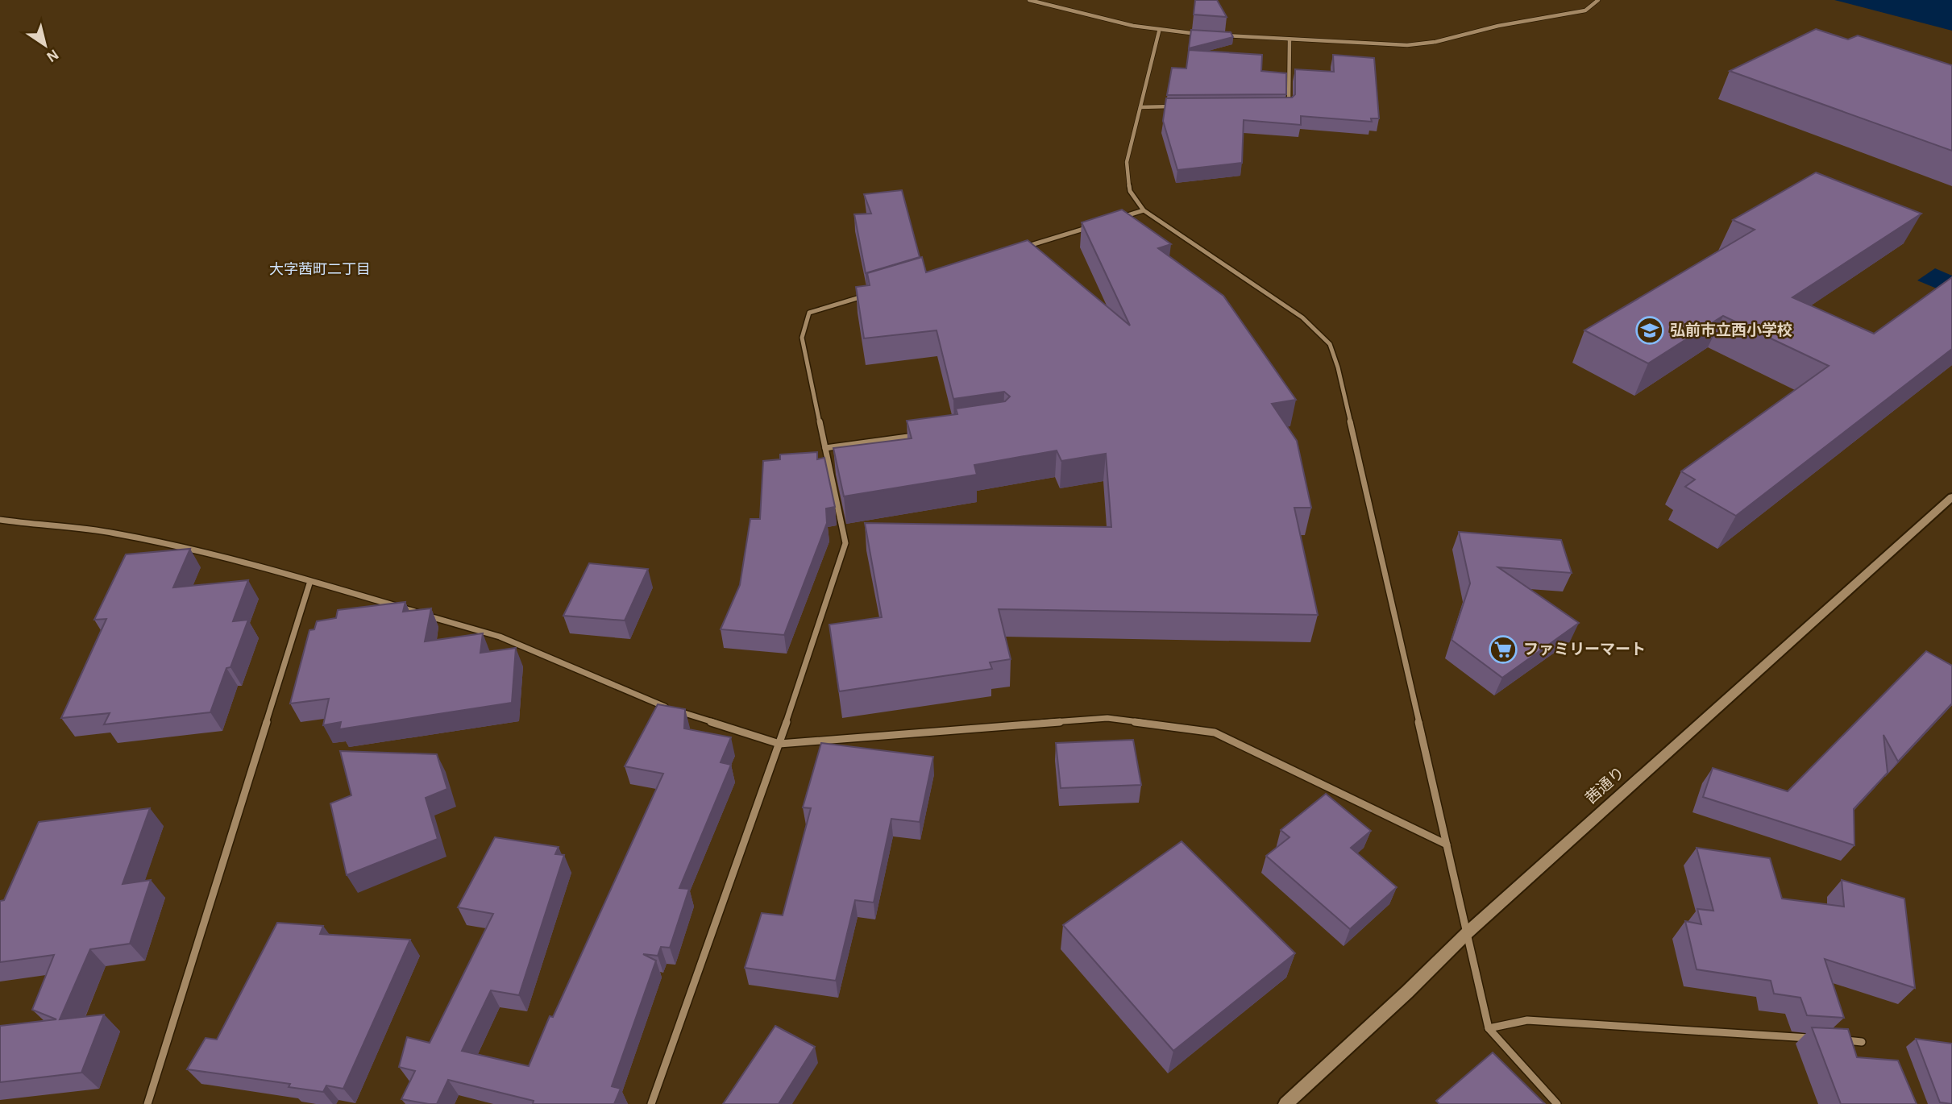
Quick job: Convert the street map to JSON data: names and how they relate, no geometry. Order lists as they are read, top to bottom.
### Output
{
  "streets": {
    "street": ["茜通り"]
  },
  "districts": ["大字茜町二丁目"],
  "places": {
    "school or university": ["弘前市立西小学校"],
    "supermarket": ["ファミリーマート"]
  },
  "north": "bottom right"
}
